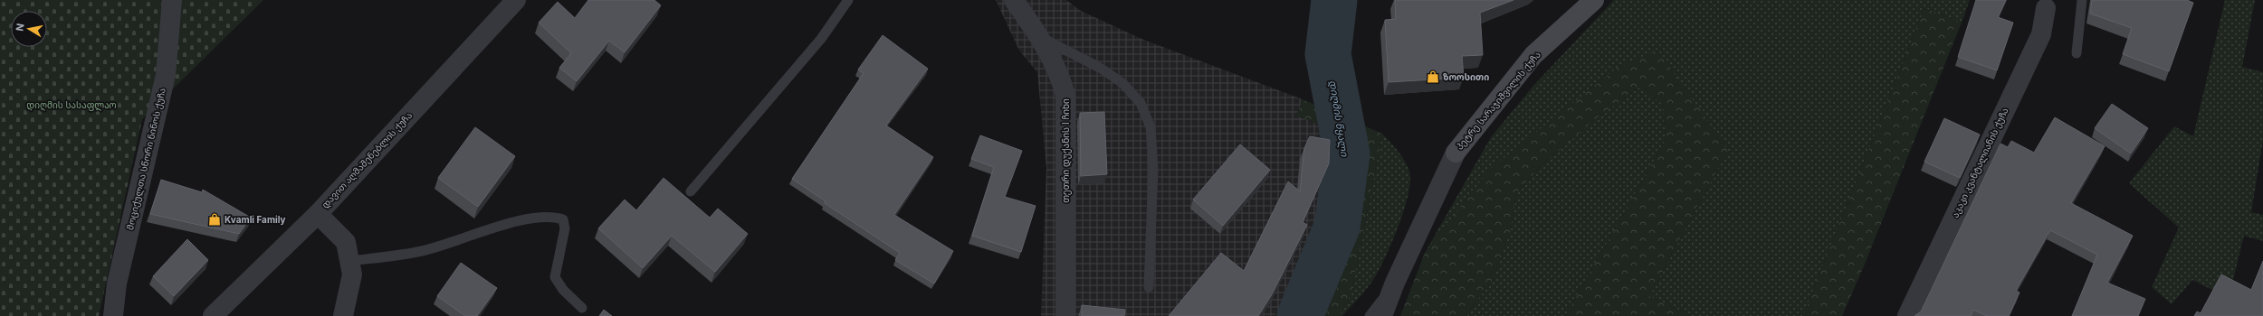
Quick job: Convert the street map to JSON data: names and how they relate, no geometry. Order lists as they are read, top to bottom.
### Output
{
  "streets": {
    "main road": ["პეტრე სარაჯიშვილის ქუჩა"],
    "street": [
      "თეთრი დუქანის I ჩიხი",
      "მოციქულთა სწორი ნინოს ქუჩა",
      "დავით აღმაშენებლის ქუჩა",
      "აკაკი კვანტალიანის ქუჩა"
    ]
  },
  "water": ["დიღმის წყალი"],
  "parks": ["დიღმის სასაფლაო"],
  "places": {
    "shop": ["ზოოსითი", "Kvamli Family"]
  },
  "north": "left"
}
